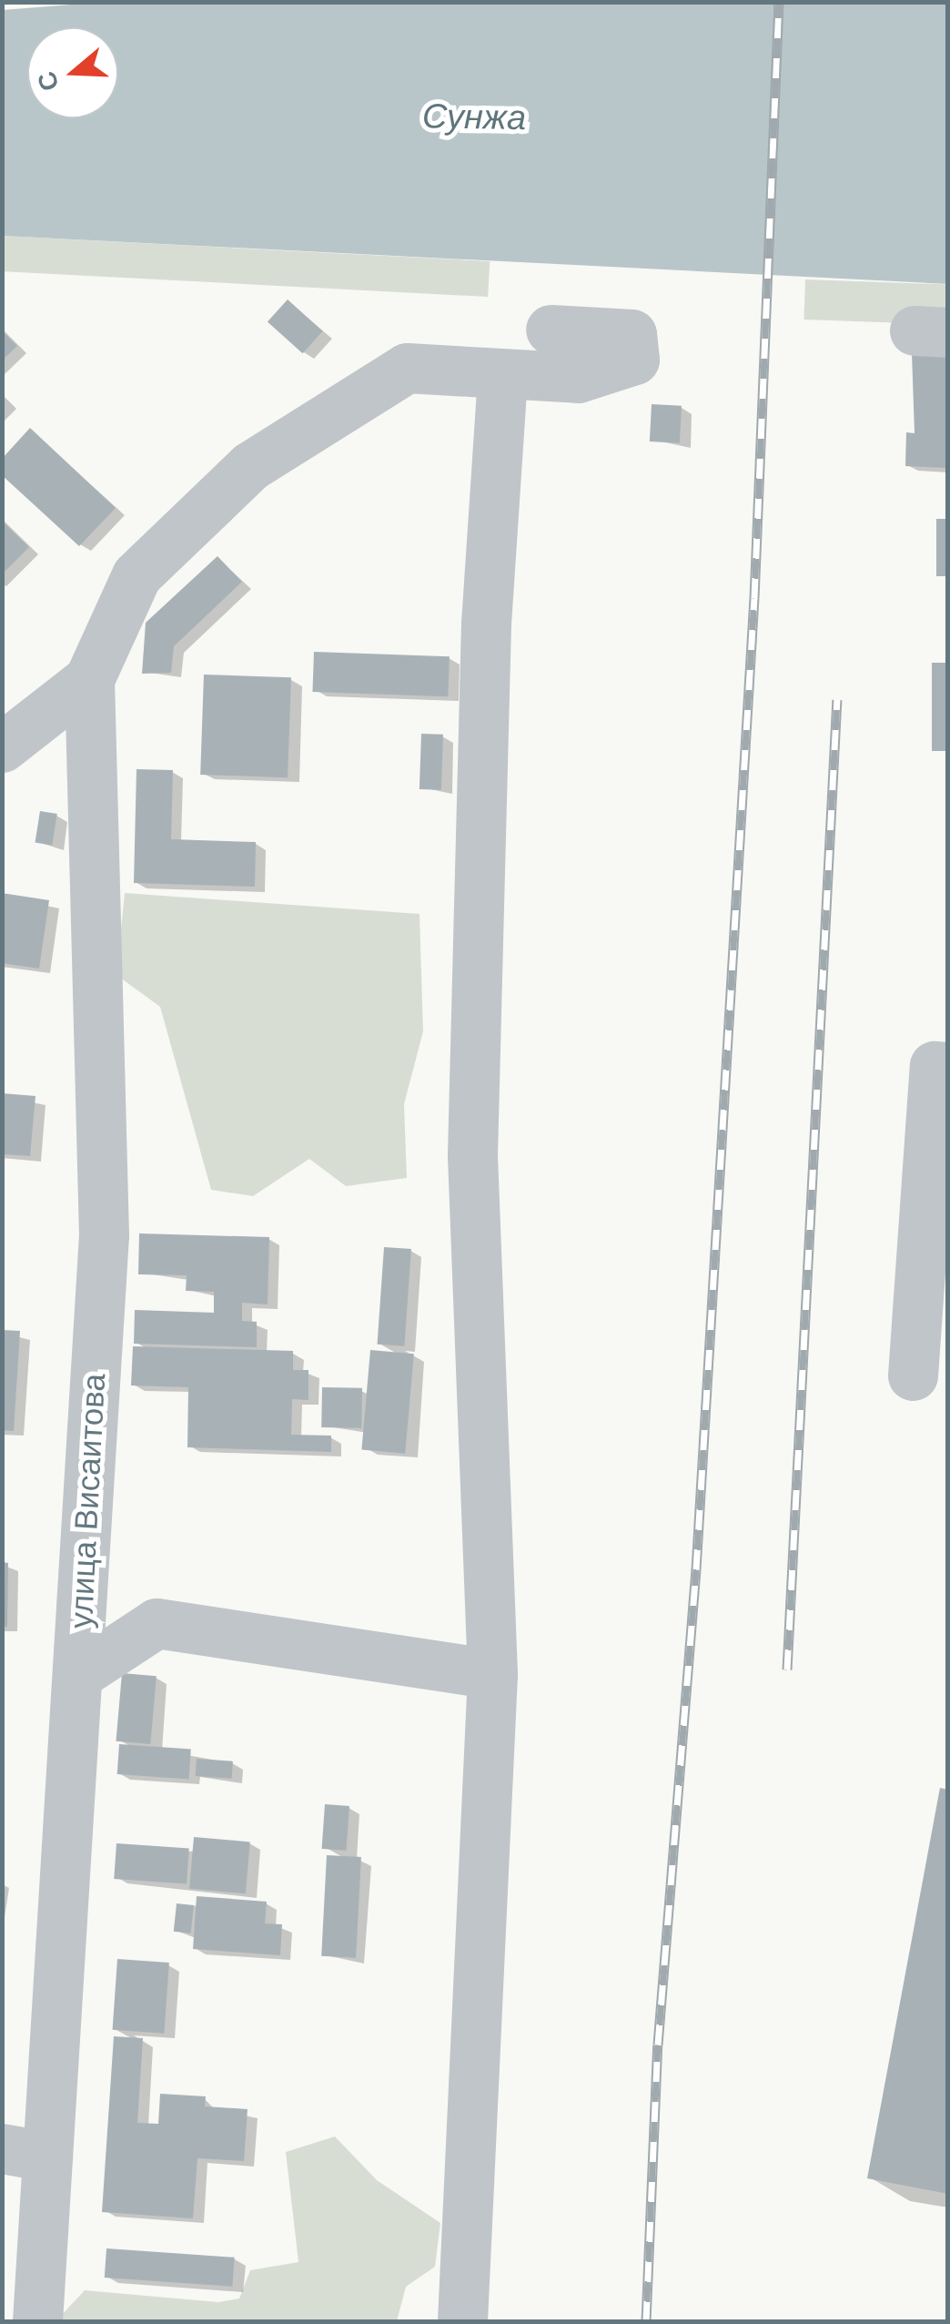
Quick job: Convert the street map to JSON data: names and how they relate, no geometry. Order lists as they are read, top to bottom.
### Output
{
  "streets": {
    "street": ["улица Висаитова"]
  },
  "water": ["Сунжа"],
  "north": "left"
}
